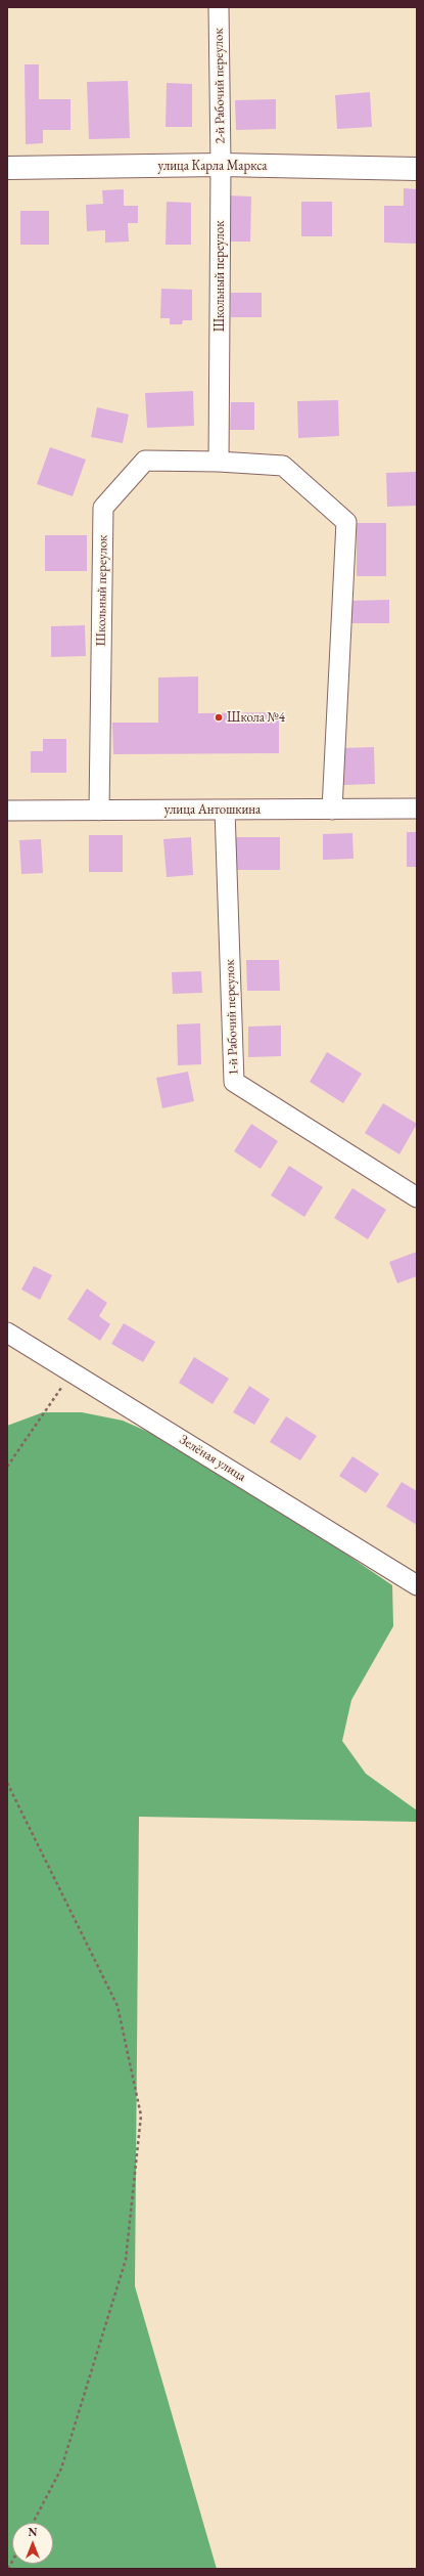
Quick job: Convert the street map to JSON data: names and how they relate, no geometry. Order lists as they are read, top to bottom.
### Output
{
  "streets": {
    "street": [
      "2-й Рабочий переулок",
      "улица Карла Маркса",
      "Школьный переулок",
      "улица Антошкина",
      "1-й Рабочий переулок",
      "Зелёная улица"
    ]
  },
  "crossings": [
    ["2-й Рабочий переулок", "улица Карла Маркса"],
    ["2-й Рабочий переулок", "Школьный переулок"],
    ["улица Карла Маркса", "Школьный переулок"],
    ["Школьный переулок", "улица Антошкина"],
    ["улица Антошкина", "1-й Рабочий переулок"]
  ],
  "places": ["Школа №4"],
  "north": "top"
}
